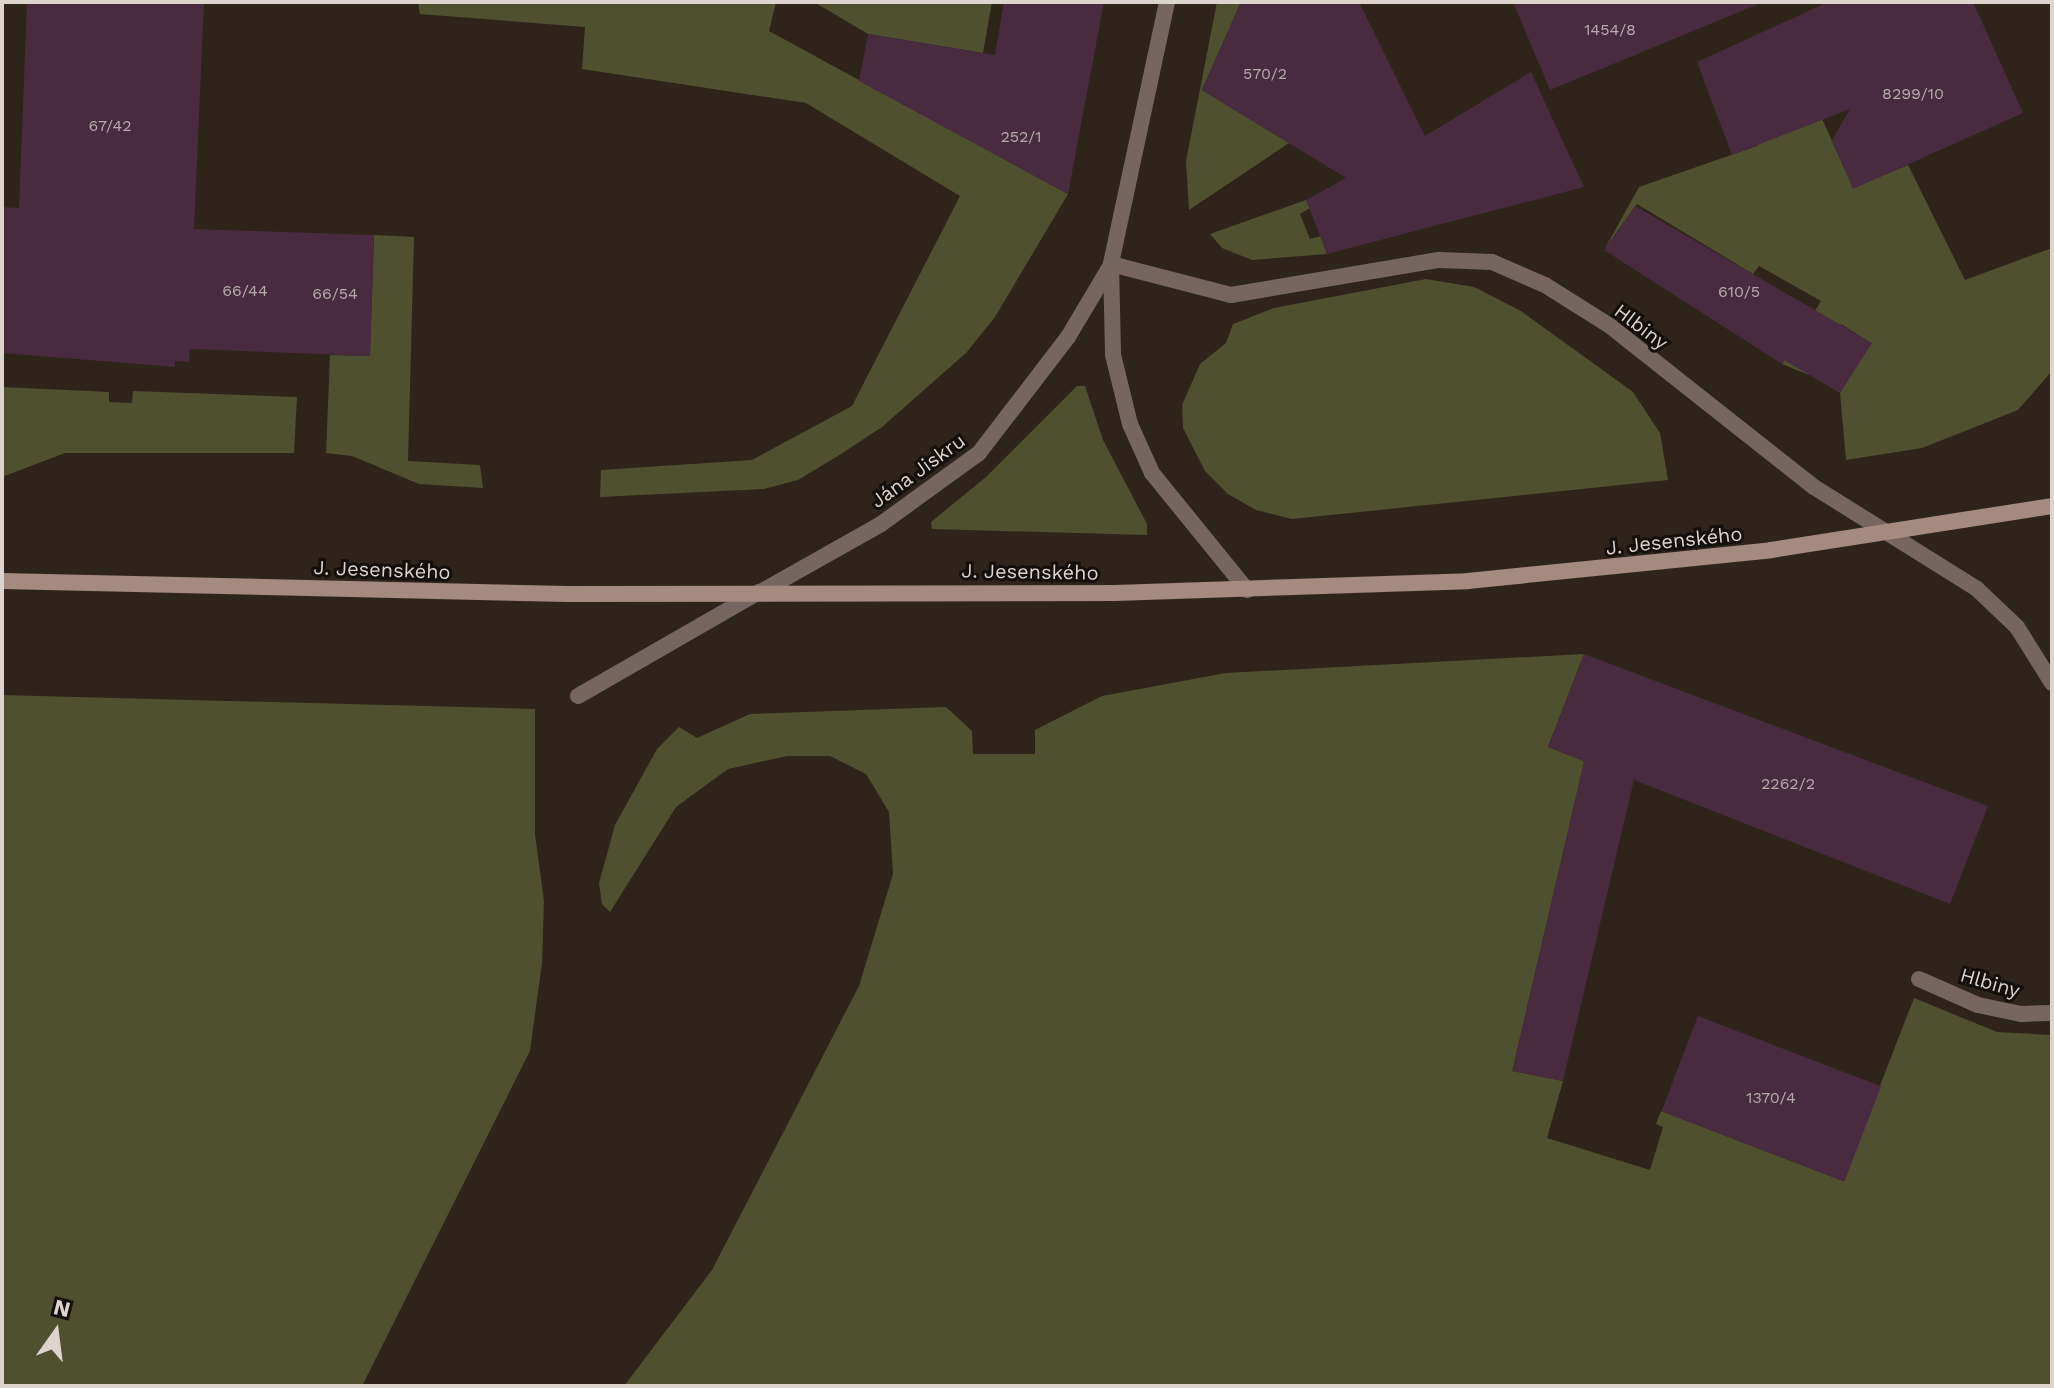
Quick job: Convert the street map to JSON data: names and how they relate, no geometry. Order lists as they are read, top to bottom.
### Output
{
  "streets": {
    "street": ["Hlbiny", "Jána Jiskru", "J. Jesenského"]
  },
  "crossings": [
    ["Hlbiny", "Jána Jiskru"],
    ["Jána Jiskru", "J. Jesenského"]
  ],
  "house_numbers": [
    "1454/8",
    "570/2",
    "8299/10",
    "67/42",
    "252/1",
    "66/44",
    "610/5",
    "66/54",
    "2262/2",
    "1370/4"
  ],
  "north": "top"
}
